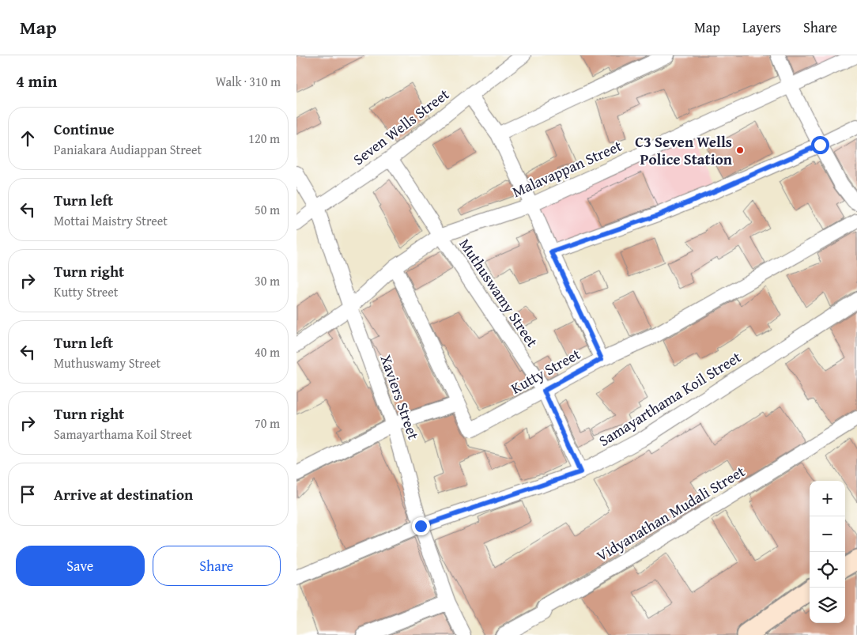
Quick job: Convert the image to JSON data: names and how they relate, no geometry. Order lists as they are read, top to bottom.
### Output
{
  "streets": {
    "street": [
      "Seven Wells Street",
      "Malavappan Street",
      "Muthuswamy Street",
      "Kutty Street",
      "Xaviers Street",
      "Samayarthama Koil Street",
      "Vidyanathan Mudali Street"
    ]
  },
  "crossings": [
    ["Seven Wells Street", "Muthuswamy Street"],
    ["Seven Wells Street", "Xaviers Street"],
    ["Malavappan Street", "Muthuswamy Street"],
    ["Malavappan Street", "Kutty Street"],
    ["Malavappan Street", "Xaviers Street"],
    ["Muthuswamy Street", "Kutty Street"],
    ["Muthuswamy Street", "Samayarthama Koil Street"],
    ["Xaviers Street", "Samayarthama Koil Street"]
  ],
  "places": ["C3 Seven Wells Police Station"],
  "page": {
    "header": "Map",
    "nav": ["Map", "Layers", "Share"],
    "heading": ["4 min", "Walk · 310 m"],
    "list": [
      ["Continue", "Paniakara Audiappan Street", "120 m"],
      ["Turn left", "Mottai Maistry Street", "50 m"],
      ["Turn right", "Kutty Street", "30 m"],
      ["Turn left", "Muthuswamy Street", "40 m"],
      ["Turn right", "Samayarthama Koil Street", "70 m"],
      "Arrive at destination"
    ],
    "map_buttons": ["+", "−"],
    "buttons": ["Save", "Share"]
  }
}
